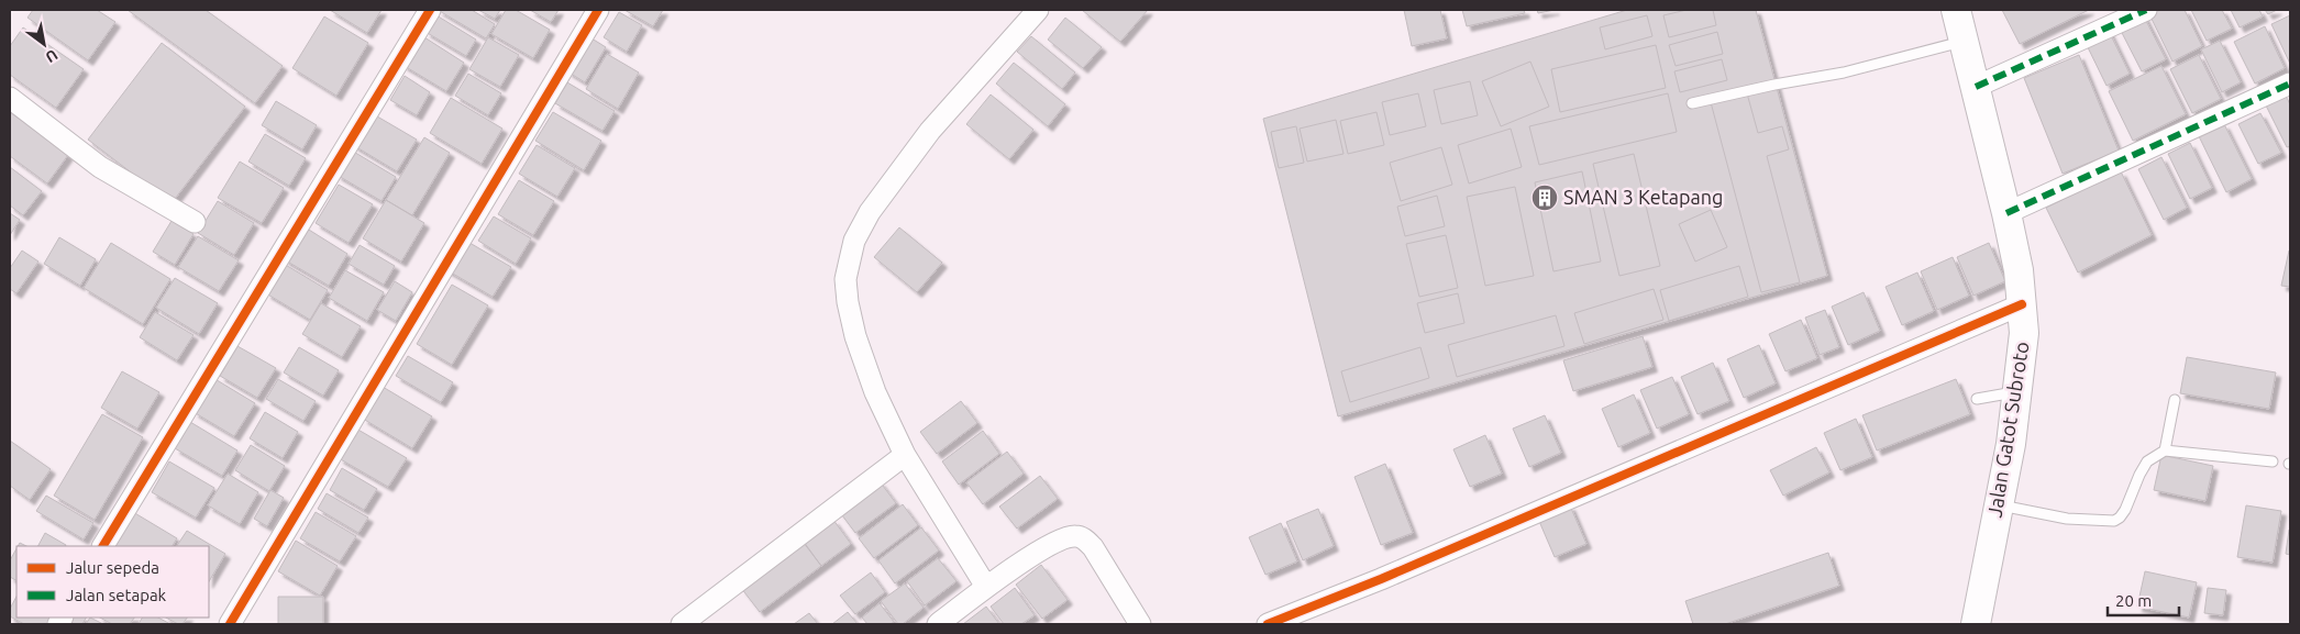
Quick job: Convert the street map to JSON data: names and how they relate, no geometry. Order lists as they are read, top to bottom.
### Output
{
  "streets": {
    "street": ["Jalan Gatot Subroto"]
  },
  "places": {
    "building": ["SMAN 3 Ketapang"]
  },
  "legend": ["Jalur sepeda", "Jalan setapak"],
  "scale_bar": "20 m",
  "north": "bottom right"
}
